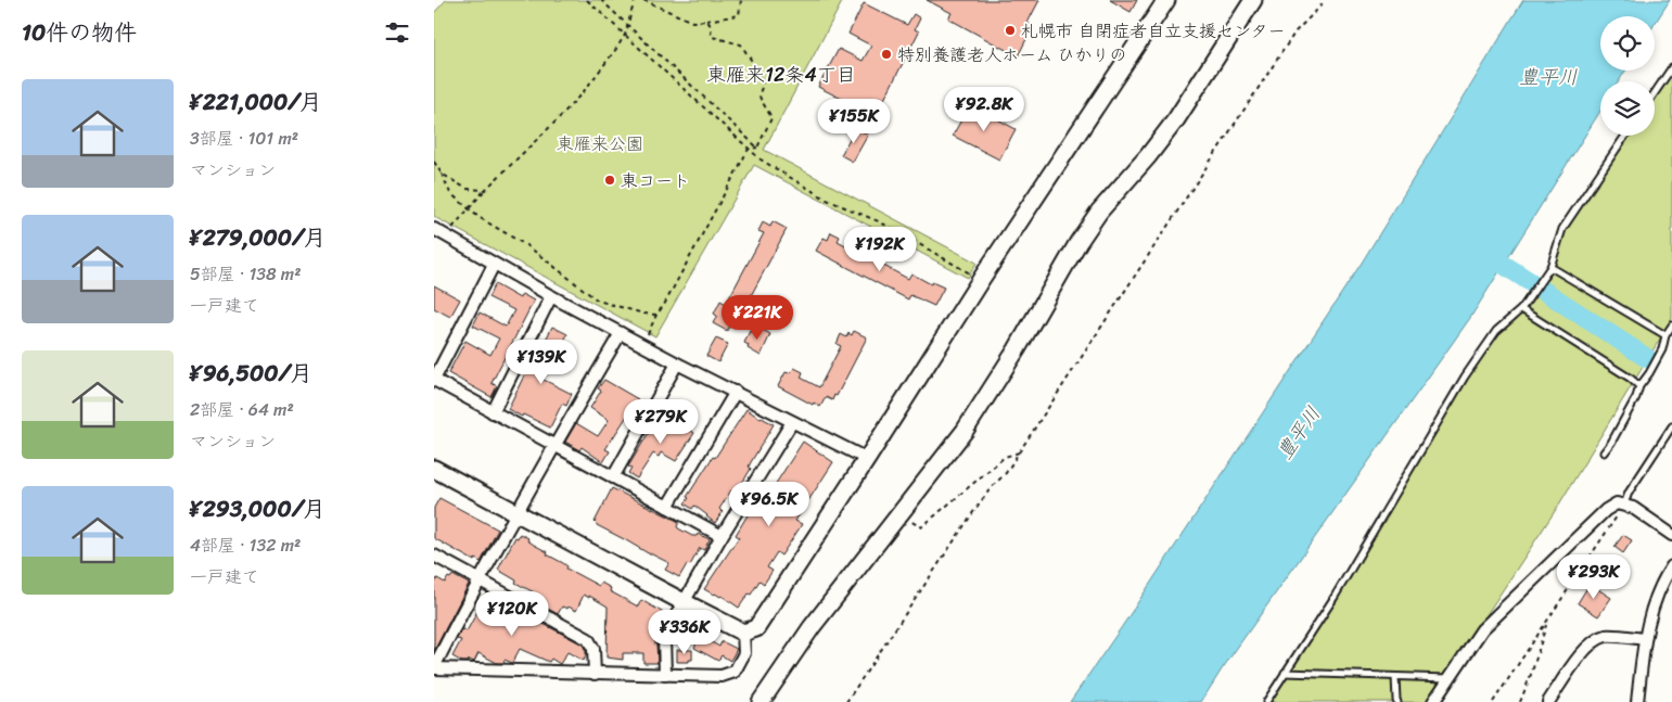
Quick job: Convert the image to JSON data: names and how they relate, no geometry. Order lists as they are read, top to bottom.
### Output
{
  "districts": ["東雁来12条4丁目"],
  "water": ["豊平川"],
  "parks": ["東雁来公園"],
  "places": ["札幌市 自閉症者自立支援センター", "特別養護老人ホーム ひかりの", "東コート"],
  "page": {
    "heading": "10件の物件",
    "list": [
      {
        "name": "¥221,000/月",
        "note": "3部屋 · 101 m² · マンション"
      },
      {
        "name": "¥279,000/月",
        "note": "5部屋 · 138 m² · 一戸建て"
      },
      {
        "name": "¥96,500/月",
        "note": "2部屋 · 64 m² · マンション"
      },
      {
        "name": "¥293,000/月",
        "note": "4部屋 · 132 m² · 一戸建て"
      }
    ],
    "price": [
      "¥92.8K",
      "¥155K",
      "¥192K",
      "¥221K",
      "¥139K",
      "¥279K",
      "¥96.5K",
      "¥293K",
      "¥120K",
      "¥336K"
    ]
  }
}
